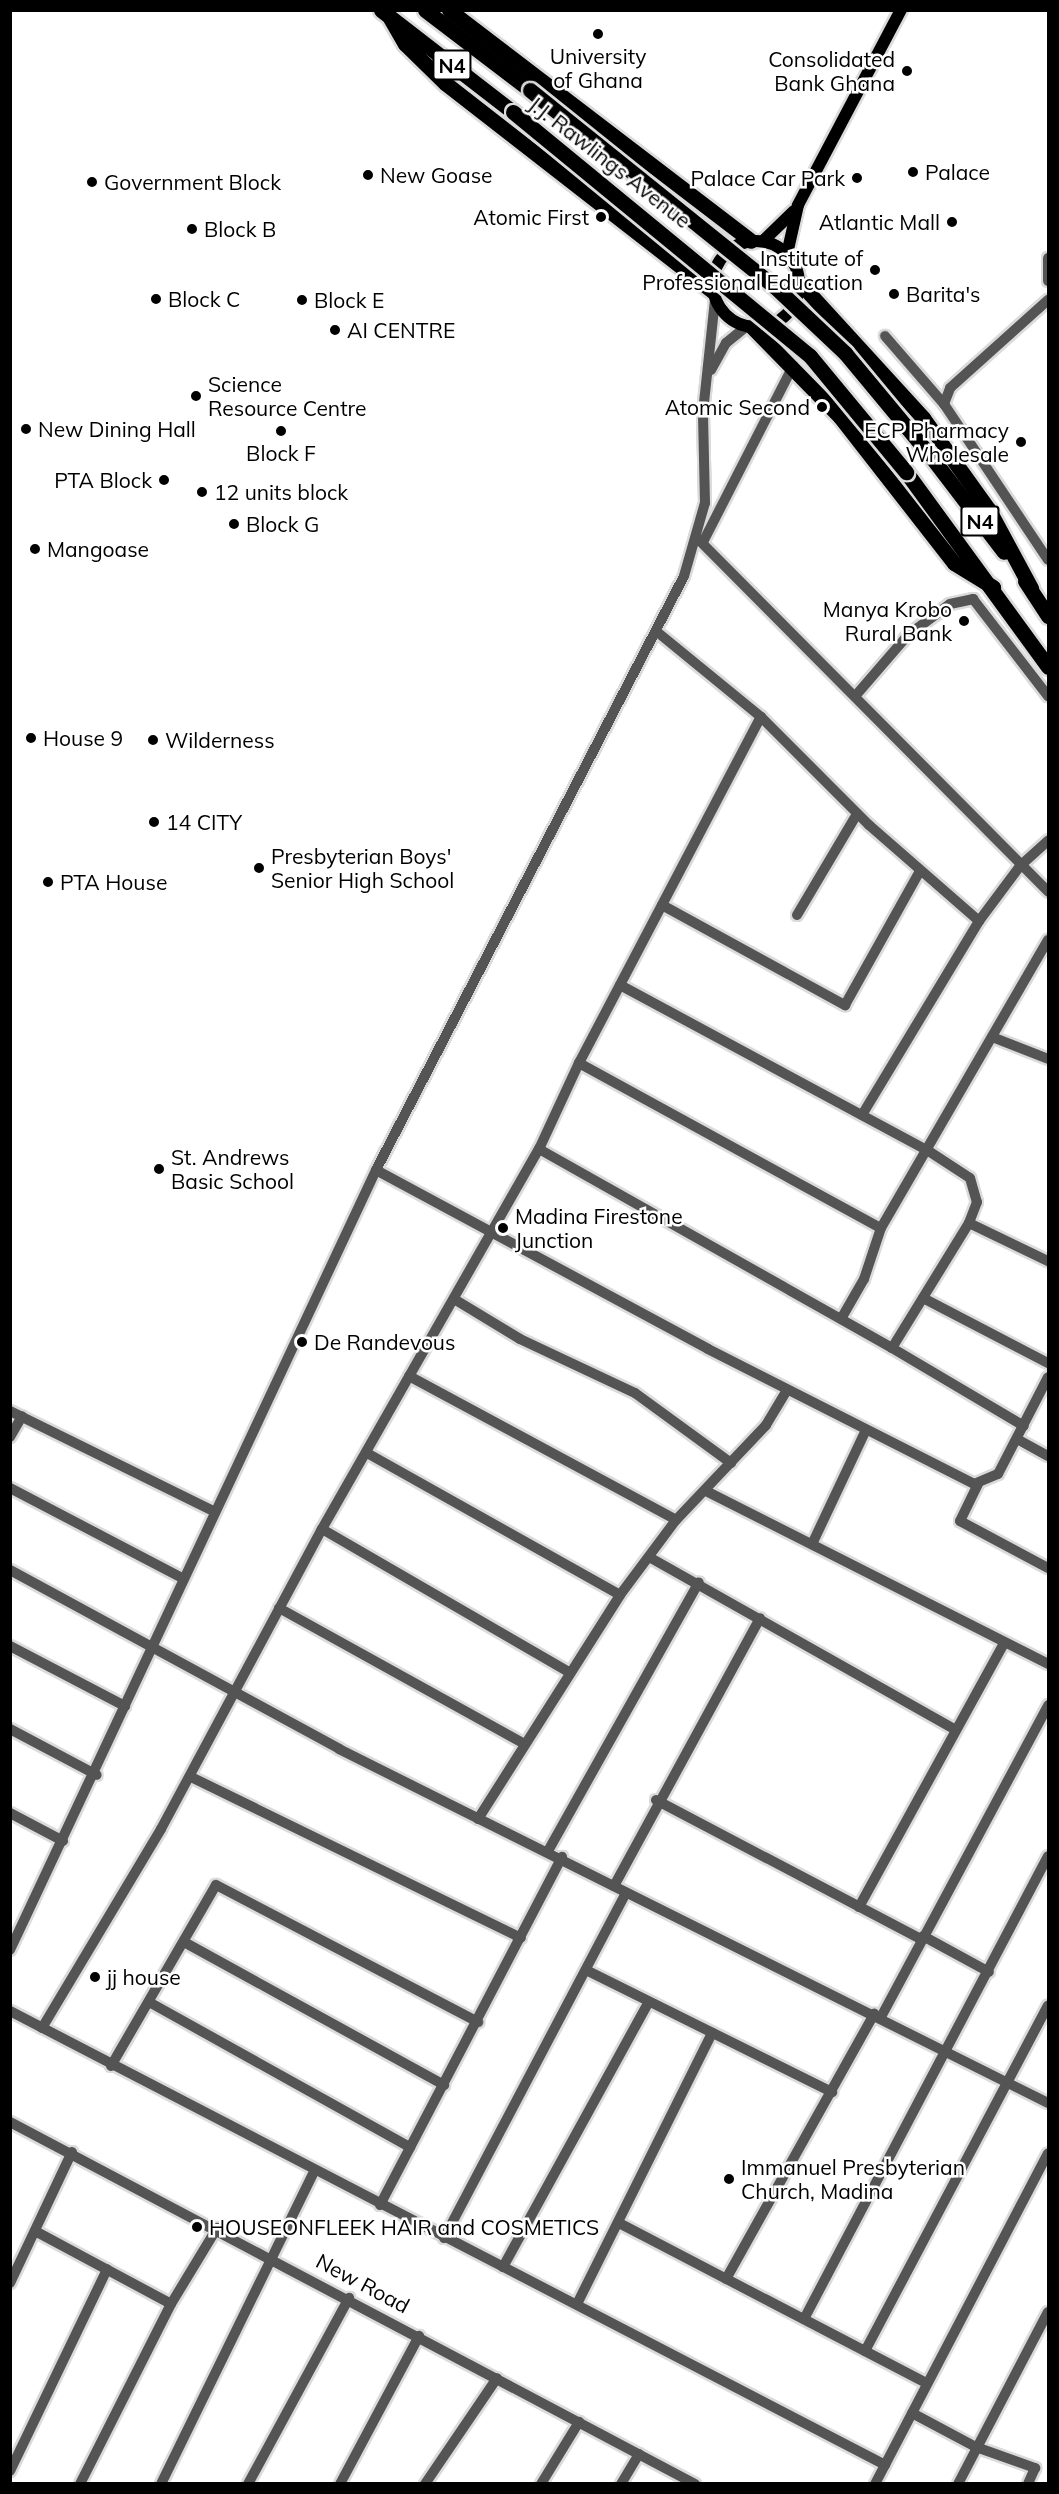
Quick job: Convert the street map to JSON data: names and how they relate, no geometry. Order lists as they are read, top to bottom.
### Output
{
  "streets": {
    "highway": ["N4", "J.J. Rawlings Avenue"],
    "street": ["New Road"]
  },
  "places": [
    "University of Ghana",
    "Consolidated Bank Ghana",
    "Palace",
    "New Goase",
    "Palace Car Park",
    "Government Block",
    "Atomic First",
    "Atlantic Mall",
    "Block B",
    "Institute of Professional Education",
    "Barita's",
    "Block C",
    "Block E",
    "AI CENTRE",
    "Science Resource Centre",
    "Atomic Second",
    "New Dining Hall",
    "Block F",
    "ECP Pharmacy Wholesale",
    "PTA Block",
    "12 units block",
    "Block G",
    "Mangoase",
    "Manya Krobo Rural Bank",
    "House 9",
    "Wilderness",
    "14 CITY",
    "Presbyterian Boys' Senior High School",
    "PTA House",
    "St. Andrews Basic School",
    "Madina Firestone Junction",
    "De Randevous",
    "jj house",
    "Immanuel Presbyterian Church, Madina",
    "HOUSEONFLEEK HAIR and COSMETICS"
  ]
}
